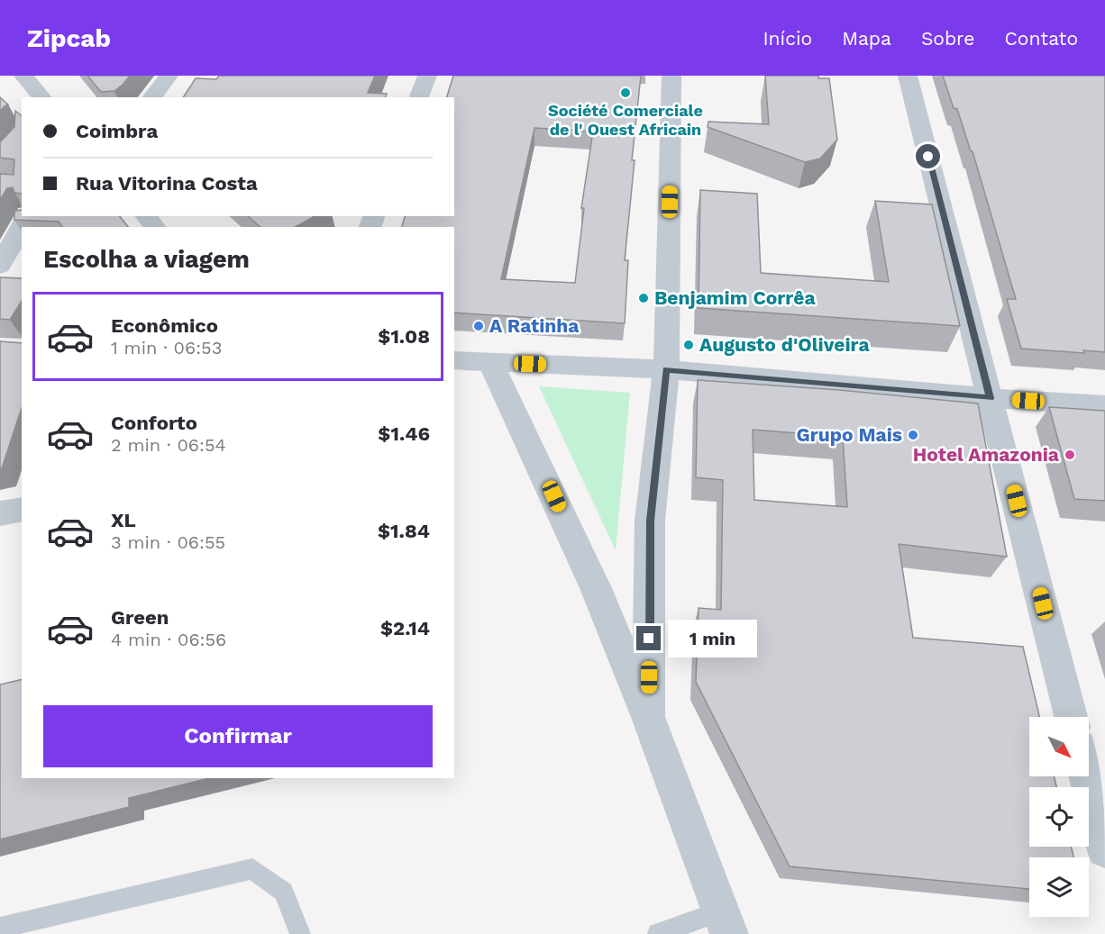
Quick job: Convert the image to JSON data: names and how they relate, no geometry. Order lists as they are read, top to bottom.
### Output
{
  "places": [
    "Société Comerciale de l' Ouest Africain",
    "Benjamim Corrêa",
    "A Ratinha",
    "Augusto d'Oliveira",
    "Grupo Mais",
    "Hotel Amazonia"
  ],
  "north": "bottom right",
  "page": {
    "header": "Zipcab",
    "nav": [
      "Início",
      "Mapa",
      "Sobre",
      "Contato"
    ],
    "banner": ["Coimbra", "Rua Vitorina Costa"],
    "heading": "Escolha a viagem",
    "list": [
      {
        "name": "Econômico",
        "note": "1 min · 06:53",
        "value": "$1.08"
      },
      {
        "name": "Conforto",
        "note": "2 min · 06:54",
        "value": "$1.46"
      },
      {
        "name": "XL",
        "note": "3 min · 06:55",
        "value": "$1.84"
      },
      {
        "name": "Green",
        "note": "4 min · 06:56",
        "value": "$2.14"
      }
    ],
    "bubble": "1 min",
    "buttons": "Confirmar"
  }
}
